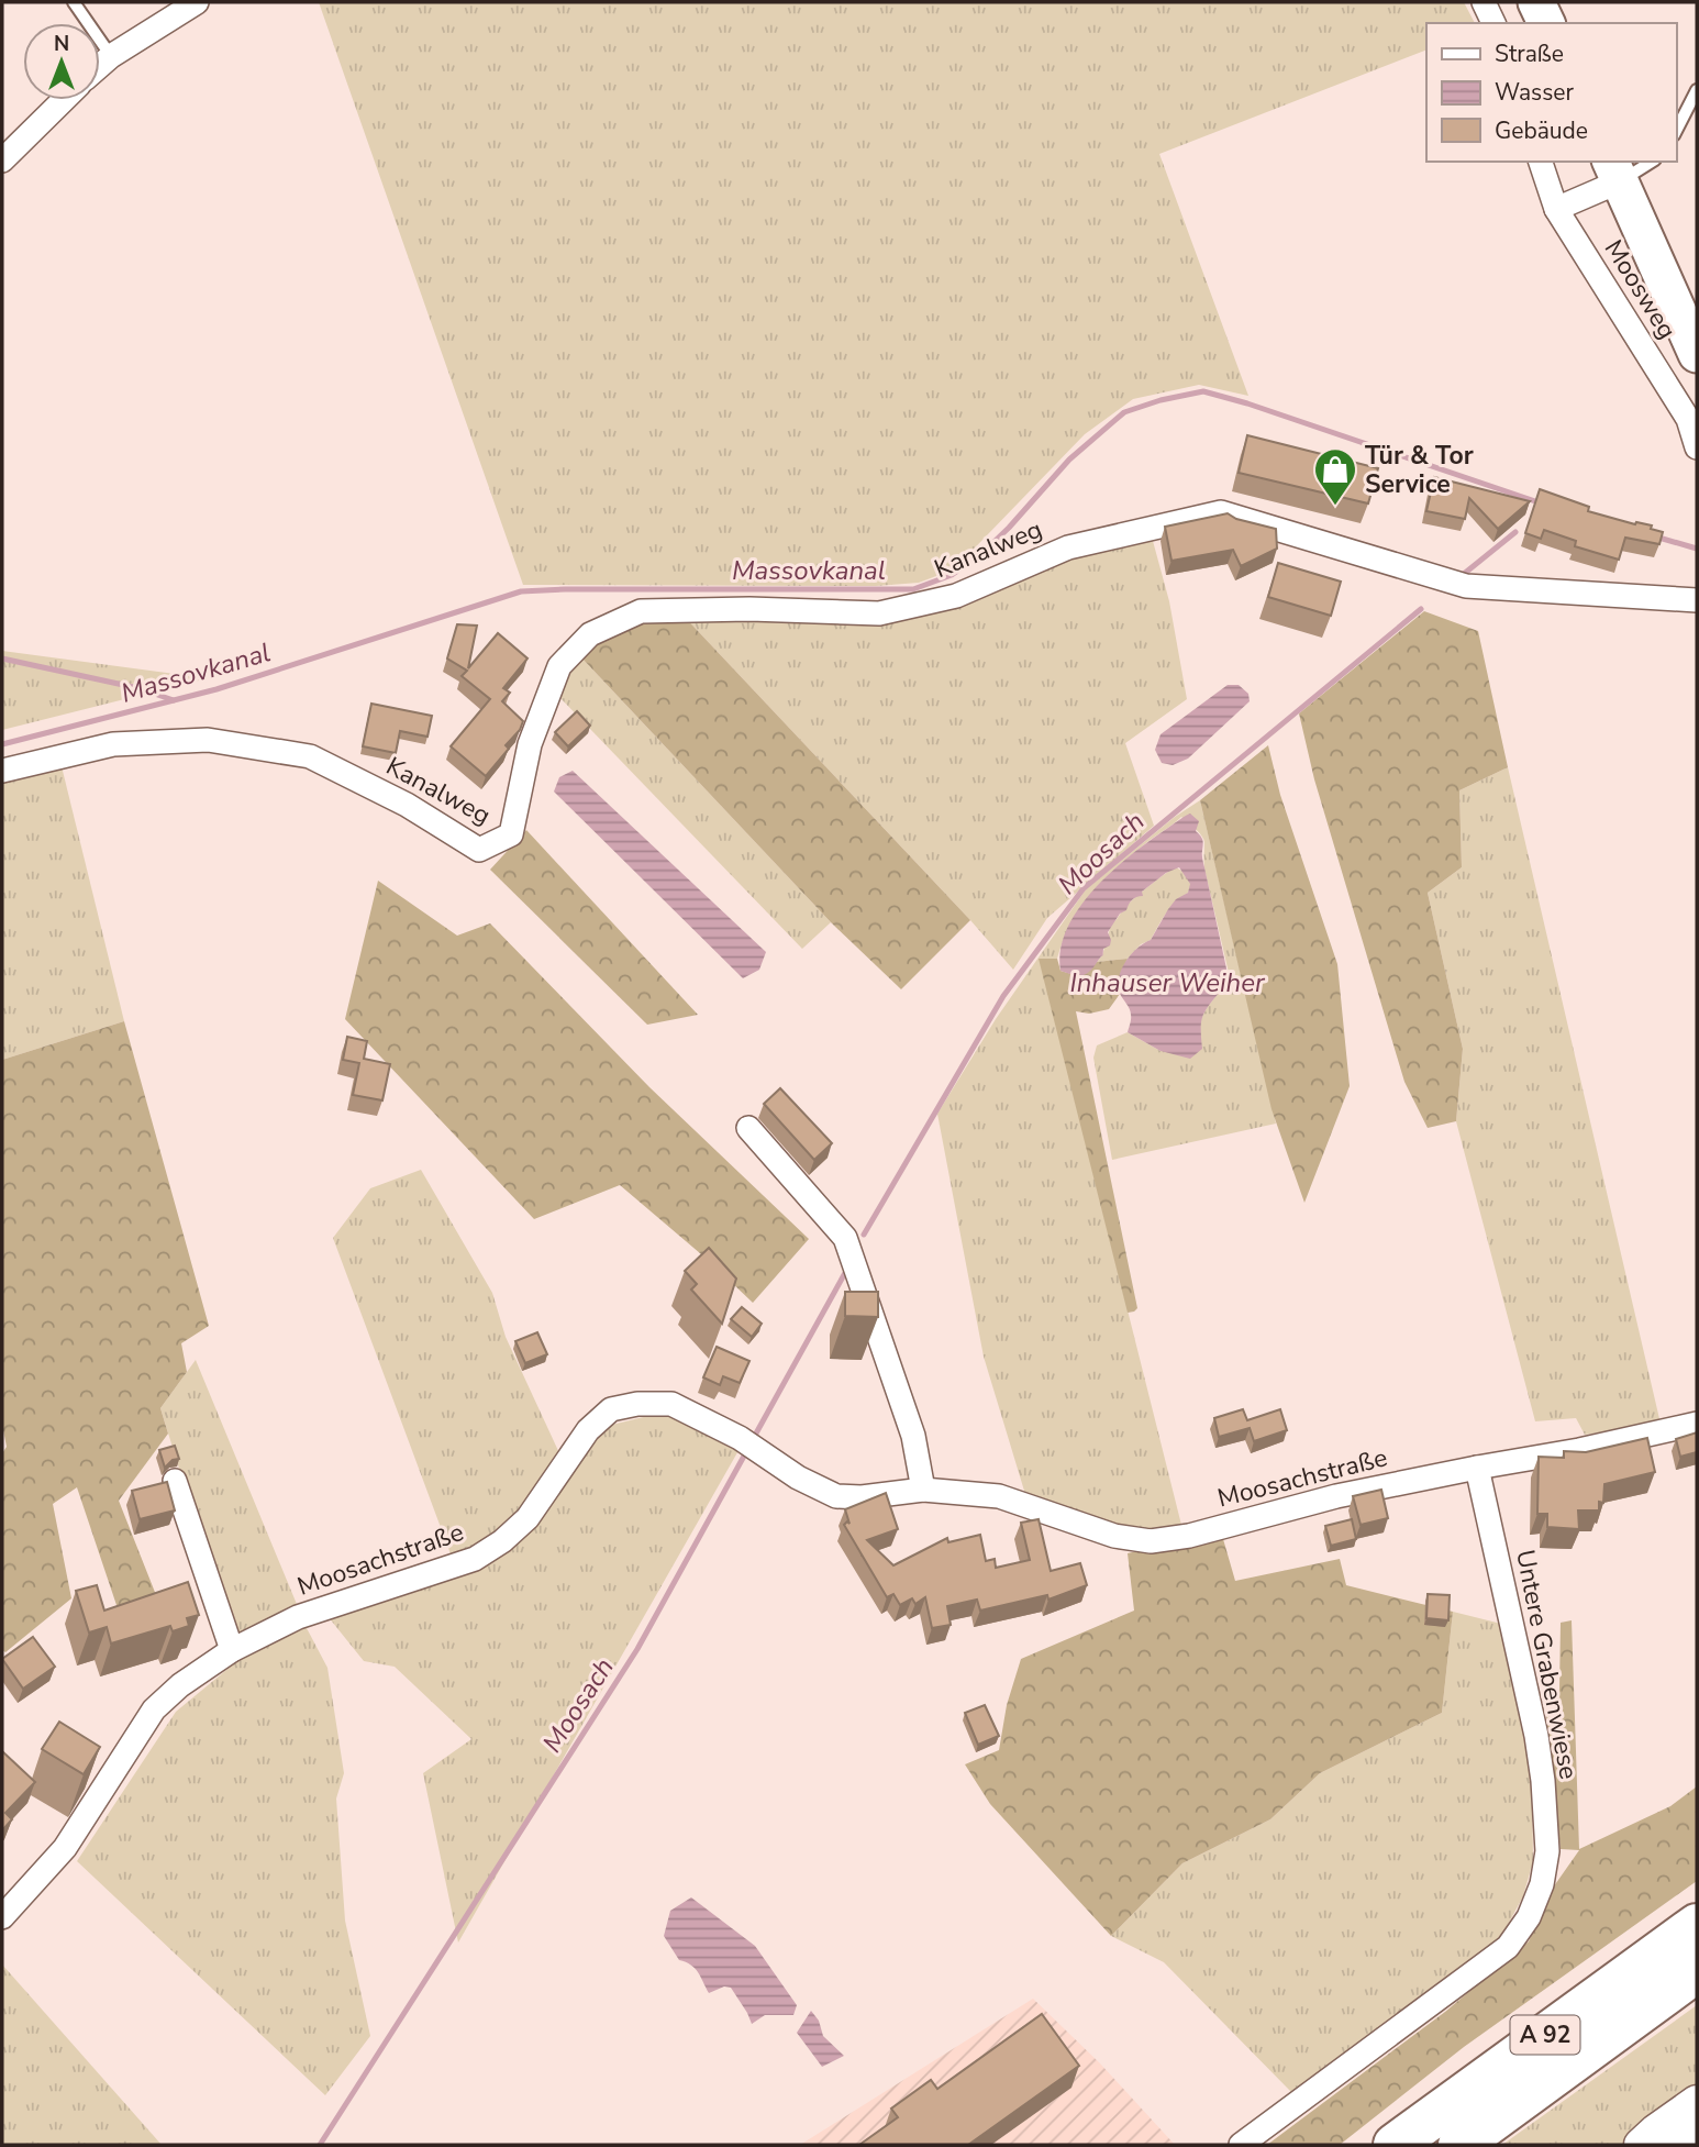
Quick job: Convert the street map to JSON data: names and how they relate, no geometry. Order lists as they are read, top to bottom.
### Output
{
  "streets": {
    "highway": ["A 92"],
    "street": [
      "Moosweg",
      "Kanalweg",
      "Moosachstraße",
      "Untere Grabenwiese"
    ]
  },
  "crossings": [
    ["Moosachstraße", "Untere Grabenwiese"]
  ],
  "water": ["Massovkanal", "Moosach", "Inhauser Weiher"],
  "places": {
    "shop": ["Tür & Tor Service"]
  },
  "legend": ["Straße", "Wasser", "Gebäude"],
  "north": "top"
}
